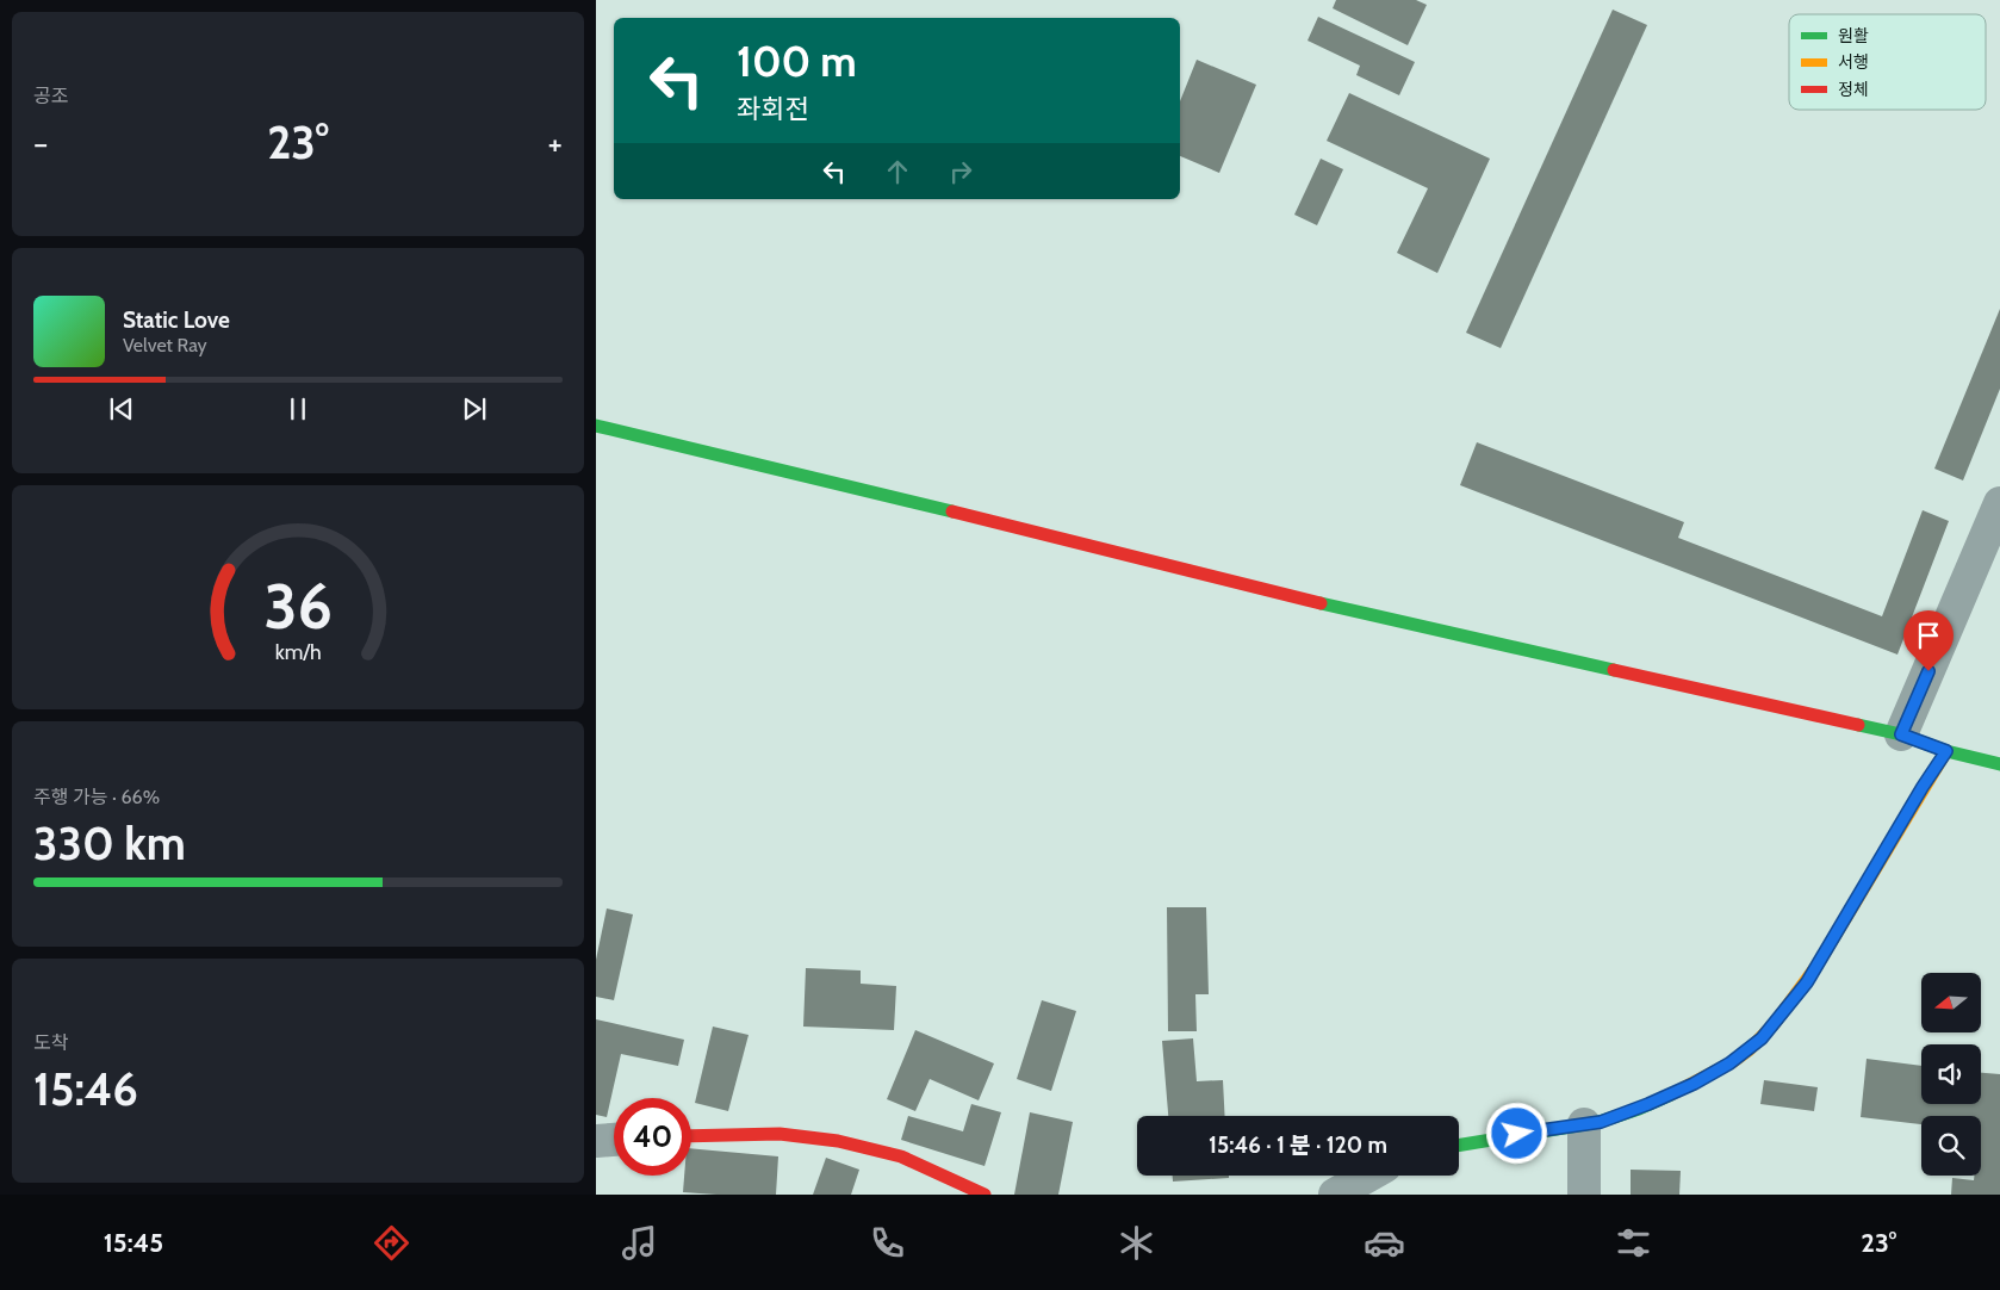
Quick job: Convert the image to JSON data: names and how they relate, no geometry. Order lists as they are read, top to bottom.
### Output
{
  "legend": ["원활", "서행", "정체"],
  "north": "left",
  "page": {
    "tile": [
      "공조",
      ["주행 가능 · 66%", "330 km"],
      ["도착", "15:46"]
    ],
    "turn": ["100 m", "좌회전"],
    "heat": ["−", "23°", "+"],
    "song": ["Static Love", "Velvet Ray"],
    "limit": "40",
    "trip": "15:46 · 1 분 · 120 m",
    "tabs": ["15:45", "23°"],
    "gauge": ["36", "km/h"]
  }
}
